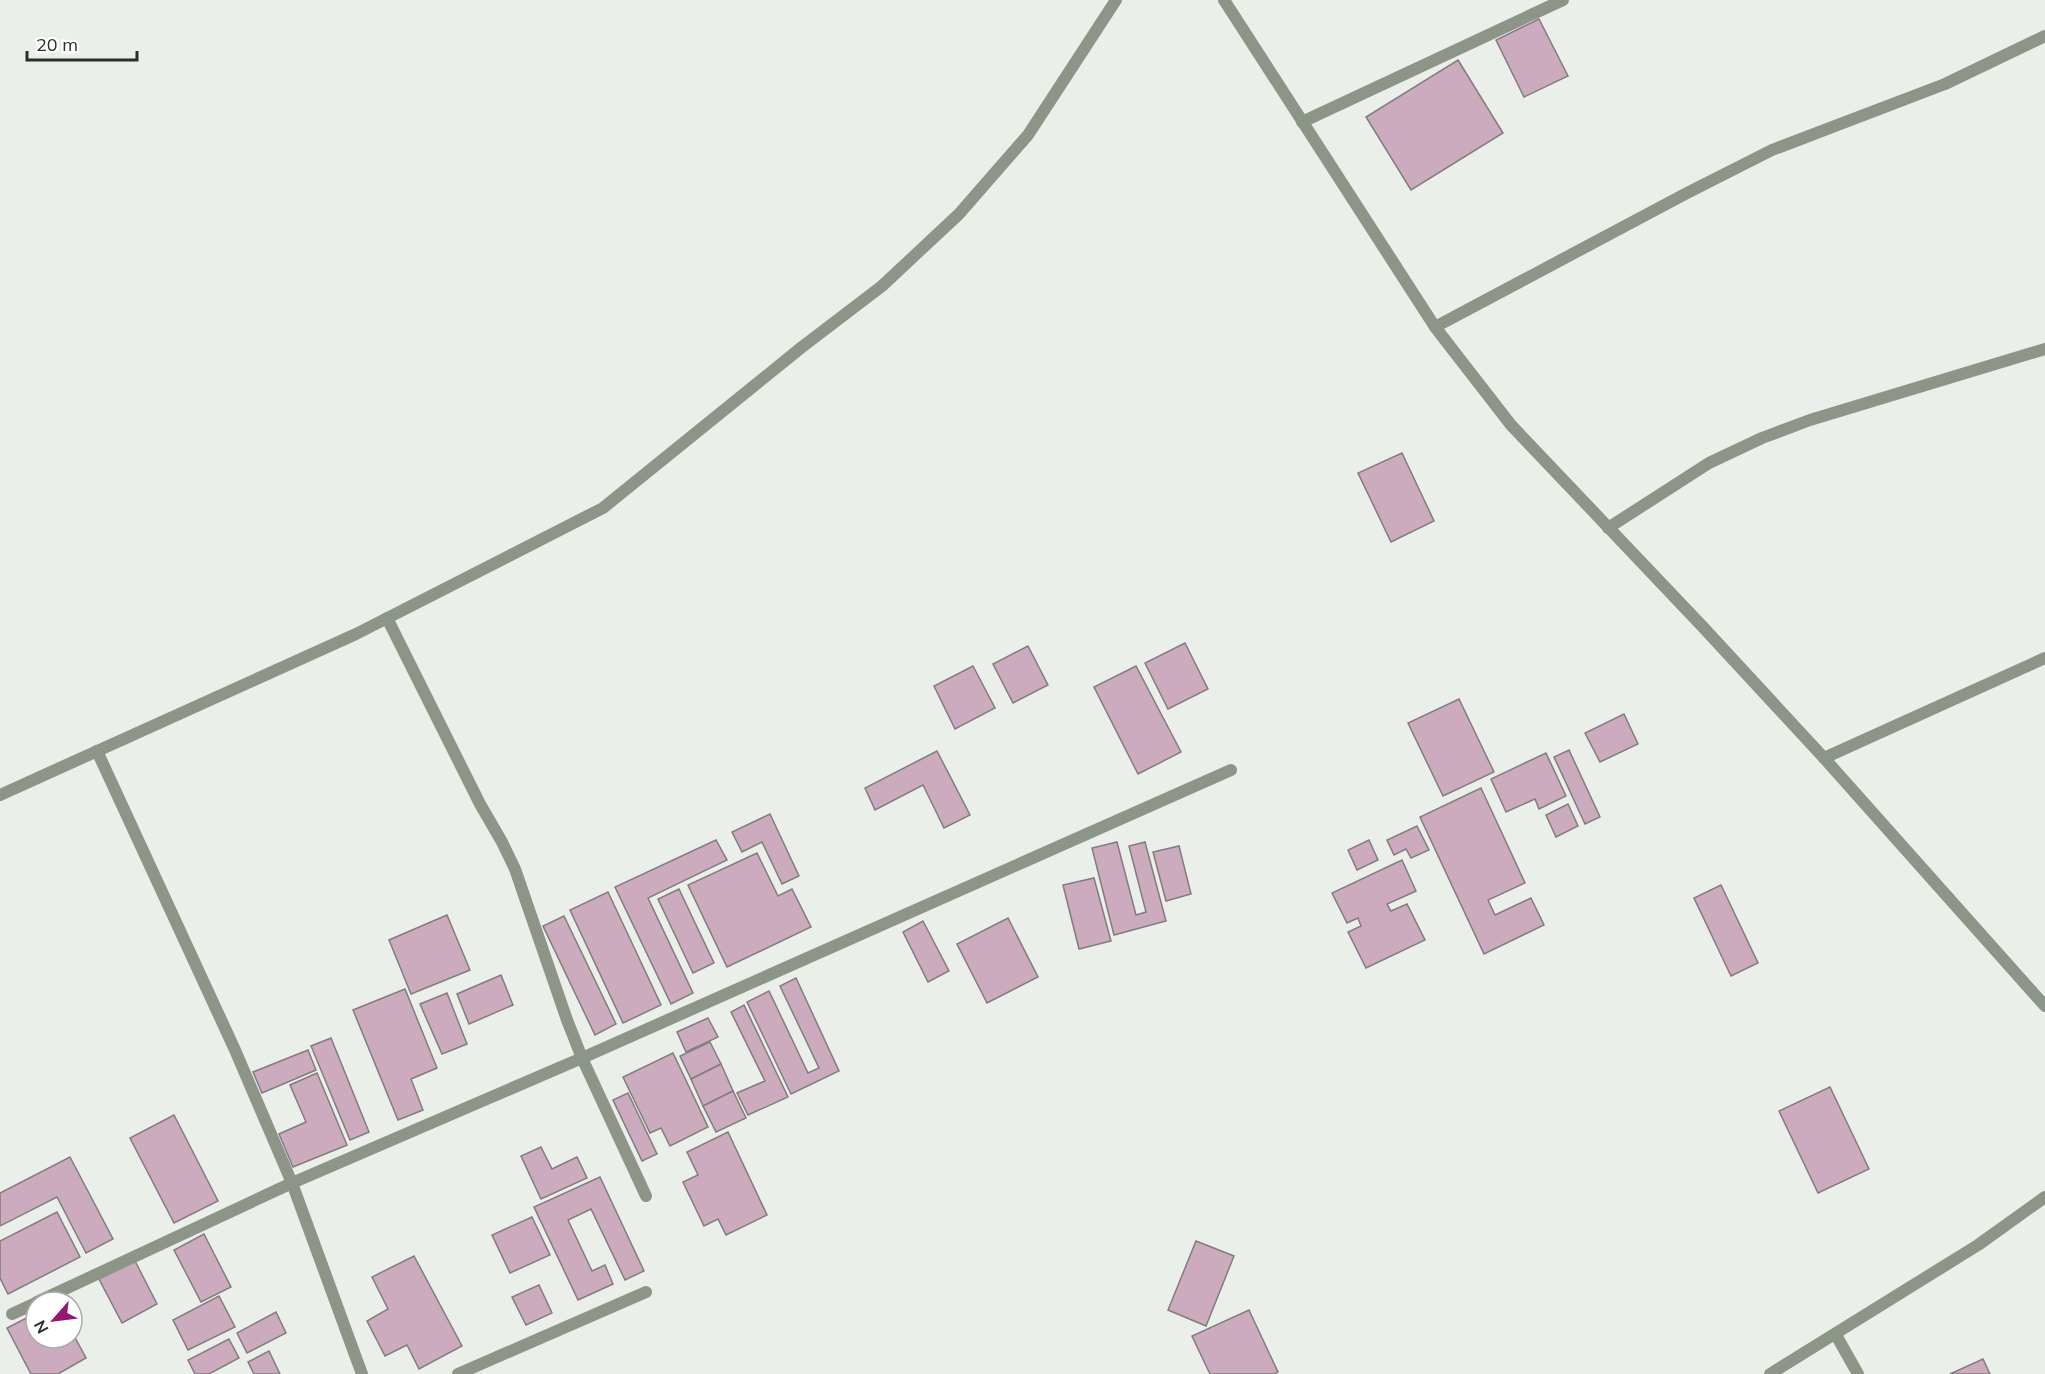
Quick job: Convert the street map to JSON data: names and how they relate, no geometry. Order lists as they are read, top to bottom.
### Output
{
  "scale_bar": "20 m",
  "north": "bottom left"
}
